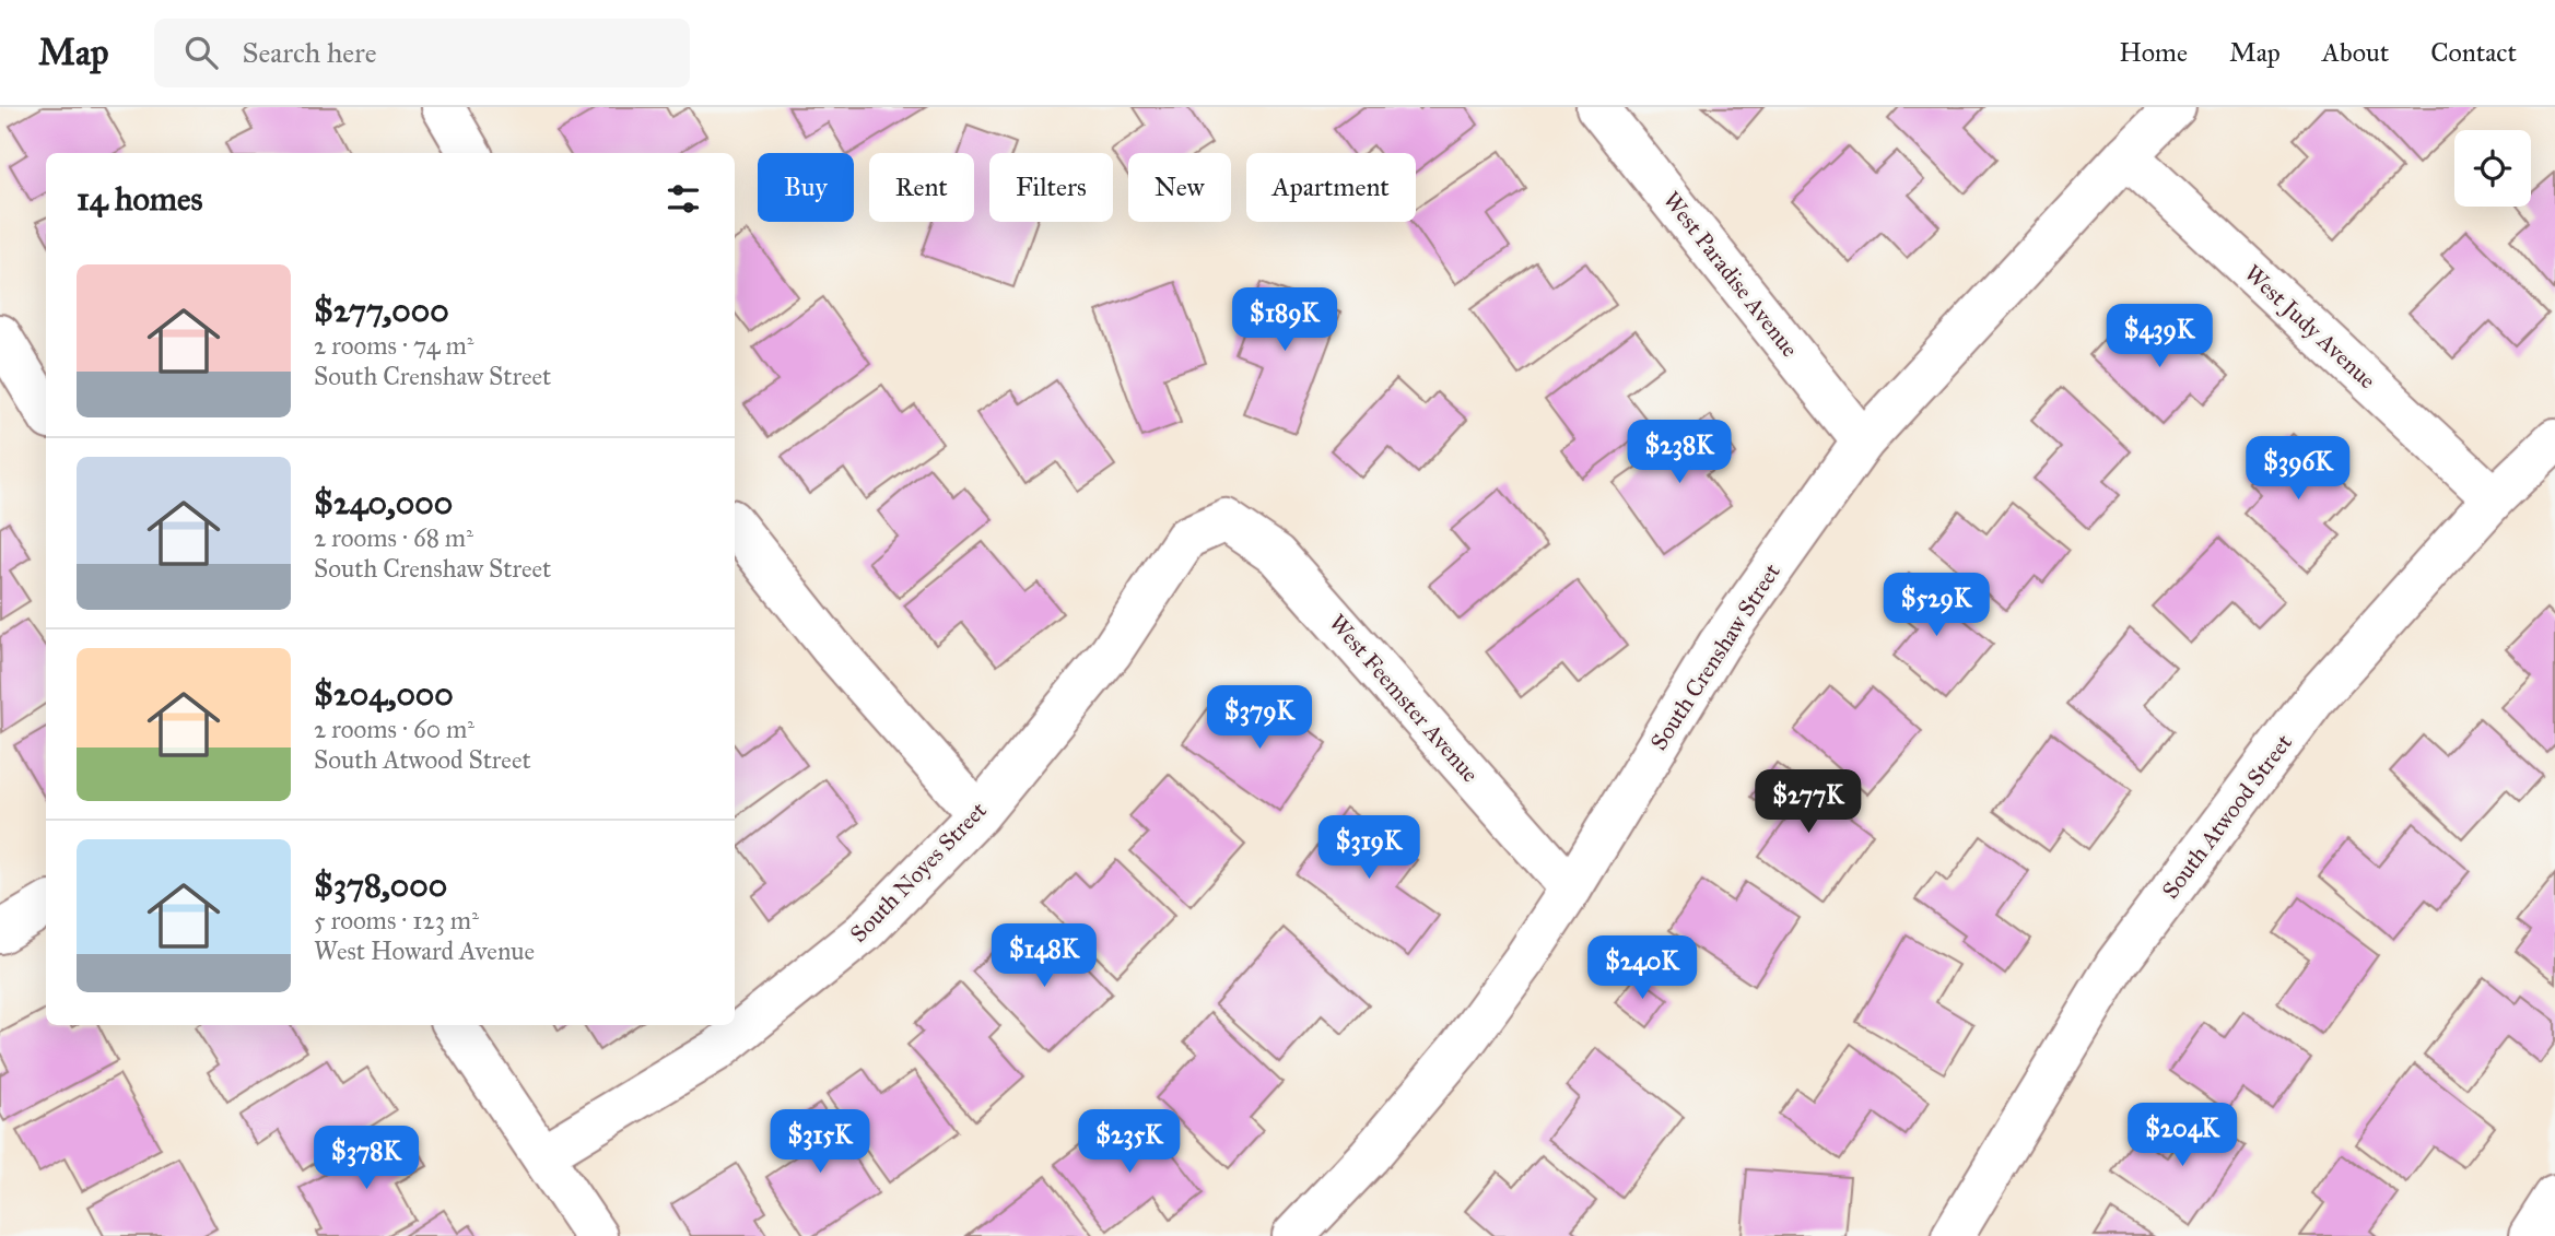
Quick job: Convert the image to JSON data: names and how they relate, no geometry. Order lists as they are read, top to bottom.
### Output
{
  "streets": {
    "street": [
      "West Paradise Avenue",
      "West Judy Avenue",
      "South Crenshaw Street",
      "West Feemster Avenue",
      "South Atwood Street",
      "South Noyes Street"
    ]
  },
  "crossings": [
    ["West Paradise Avenue", "South Crenshaw Street"],
    ["West Judy Avenue", "South Crenshaw Street"],
    ["West Judy Avenue", "South Atwood Street"],
    ["South Crenshaw Street", "West Feemster Avenue"],
    ["West Feemster Avenue", "South Noyes Street"]
  ],
  "page": {
    "header": "Map",
    "search": "Search here",
    "nav": [
      "Home",
      "Map",
      "About",
      "Contact"
    ],
    "chip": [
      "Buy",
      "Rent",
      "Filters",
      "New",
      "Apartment"
    ],
    "heading": "14 homes",
    "list": [
      {
        "name": "$277,000",
        "note": "2 rooms · 74 m² · South Crenshaw Street"
      },
      {
        "name": "$240,000",
        "note": "2 rooms · 68 m² · South Crenshaw Street"
      },
      {
        "name": "$204,000",
        "note": "2 rooms · 60 m² · South Atwood Street"
      },
      {
        "name": "$378,000",
        "note": "5 rooms · 123 m² · West Howard Avenue"
      }
    ],
    "price": [
      "$189K",
      "$439K",
      "$238K",
      "$396K",
      "$529K",
      "$379K",
      "$277K",
      "$319K",
      "$148K",
      "$240K",
      "$204K",
      "$315K",
      "$235K",
      "$378K"
    ]
  }
}
